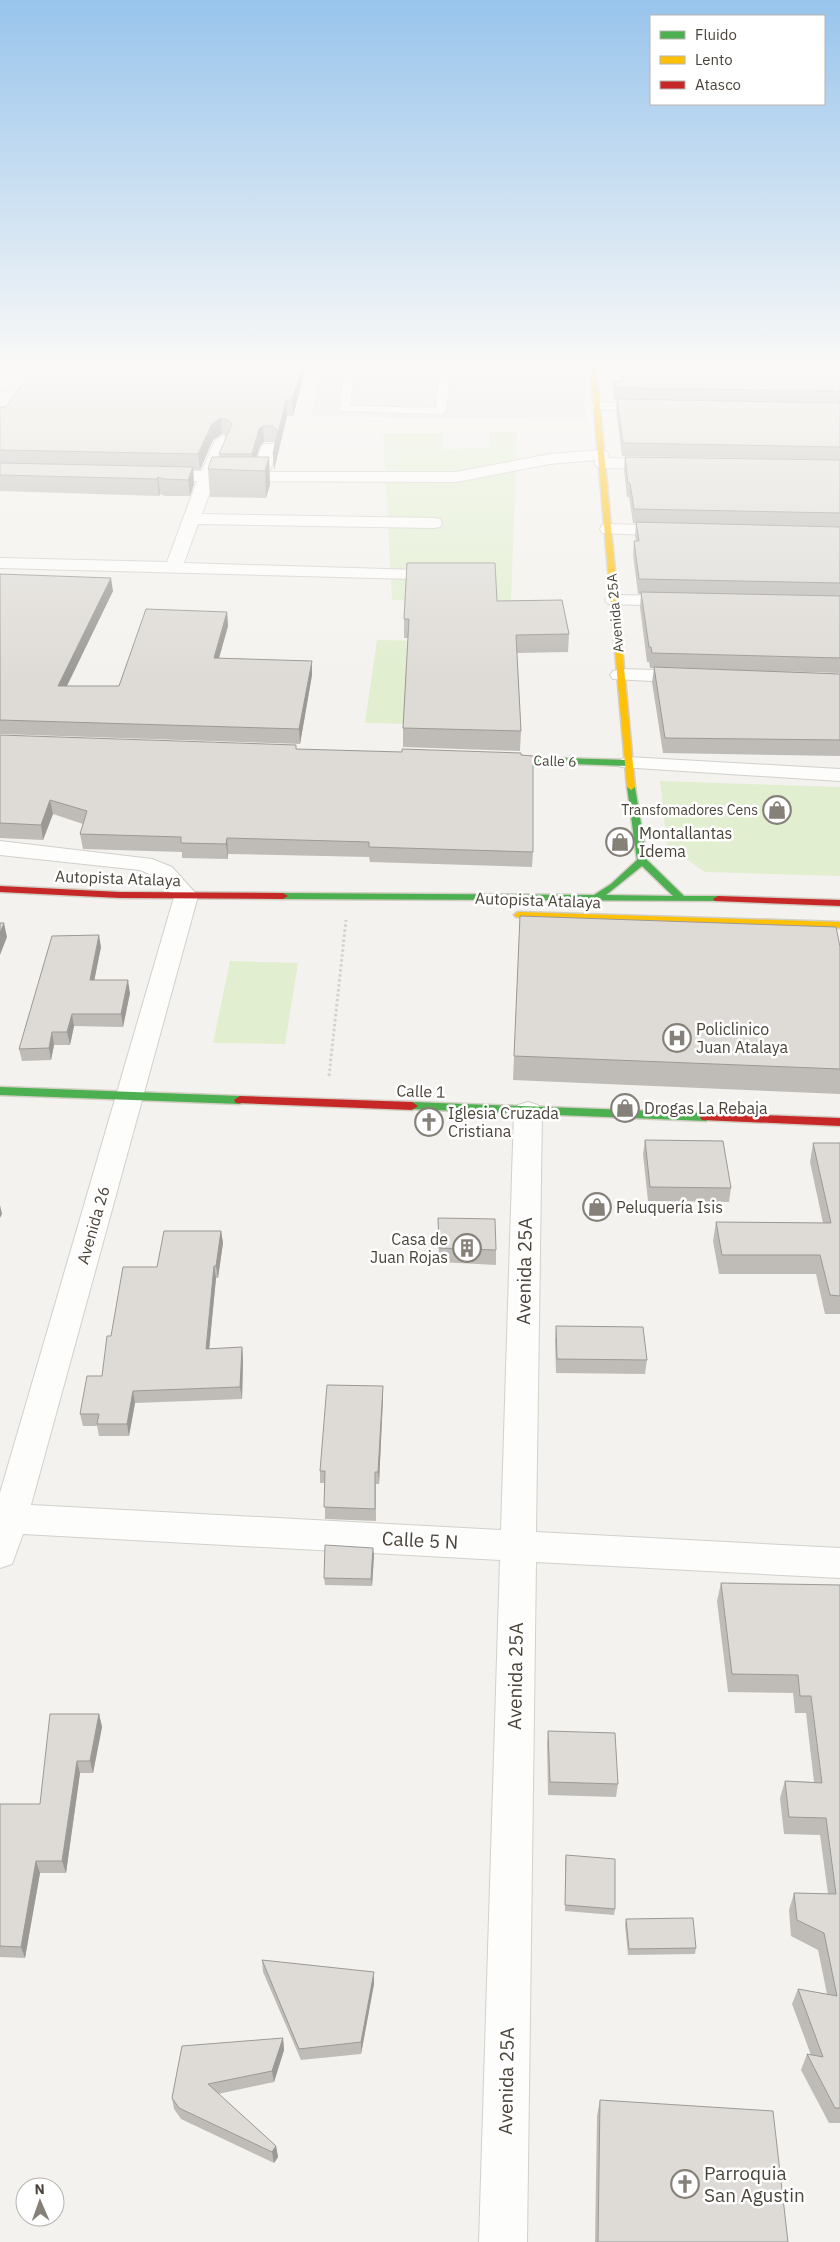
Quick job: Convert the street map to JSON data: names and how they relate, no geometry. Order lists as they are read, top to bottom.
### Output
{
  "streets": {
    "street": [
      "Avenida 25A",
      "Calle 6",
      "Autopista Atalaya",
      "Calle 1",
      "Avenida 26",
      "Calle 5 N"
    ]
  },
  "crossings": [
    ["Avenida 25A", "Calle 6"],
    ["Avenida 25A", "Calle 1"],
    ["Avenida 25A", "Calle 5 N"],
    ["Autopista Atalaya", "Avenida 26"],
    ["Calle 1", "Avenida 26"],
    ["Avenida 26", "Calle 5 N"]
  ],
  "places": {
    "shop": [
      "Transfomadores Cens",
      "Montallantas Idema",
      "Drogas La Rebaja",
      "Peluquería Isis"
    ],
    "hospital": ["Policlinico Juan Atalaya"],
    "church": ["Iglesia Cruzada Cristiana", "Parroquia San Agustin"],
    "building": ["Casa de Juan Rojas"]
  },
  "legend": ["Fluido", "Lento", "Atasco"],
  "north": "top"
}
